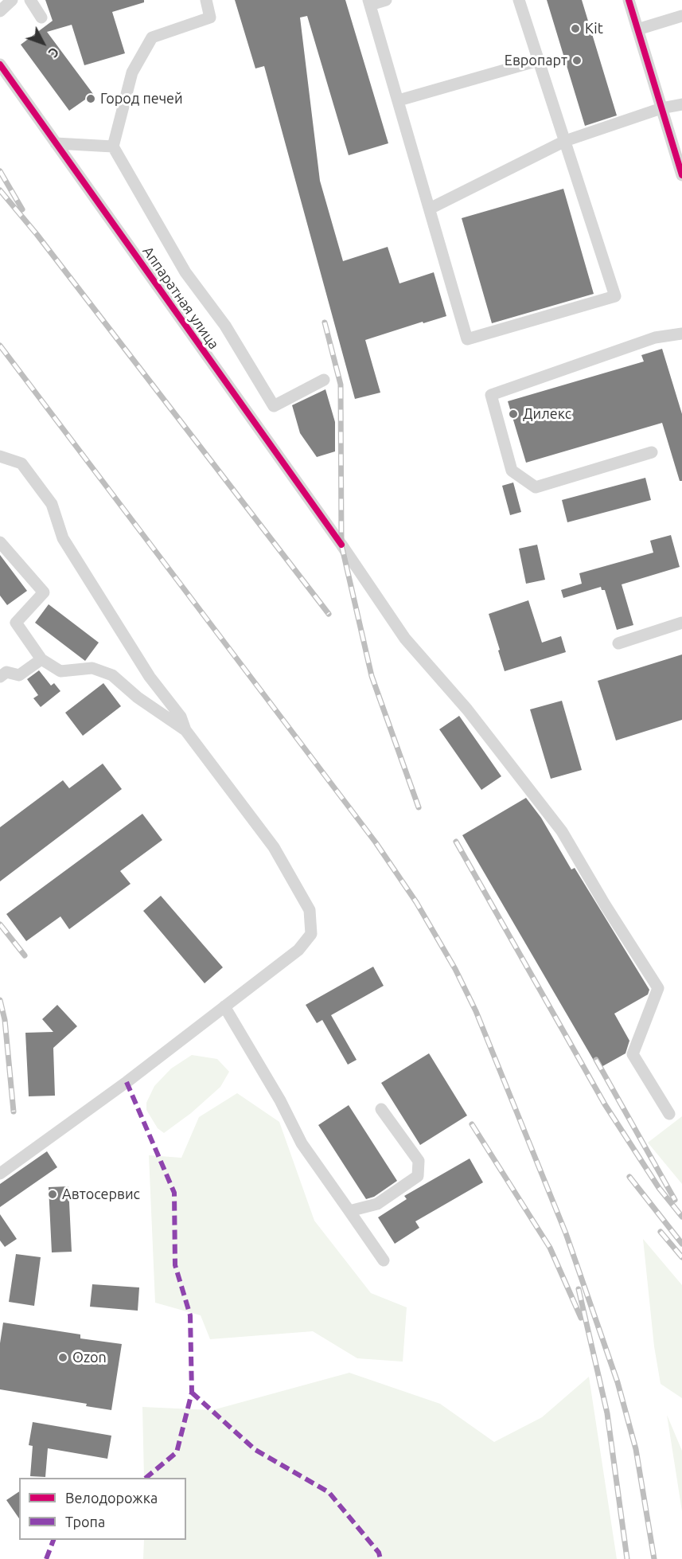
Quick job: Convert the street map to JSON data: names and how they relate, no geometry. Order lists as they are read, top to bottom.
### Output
{
  "streets": {
    "street": ["Аппаратная улица"]
  },
  "places": [
    "Kit",
    "Европарт",
    "Город печей",
    "Дилекс",
    "Автосервис",
    "Ozon"
  ],
  "legend": ["Велодорожка", "Тропа"],
  "north": "bottom right"
}
